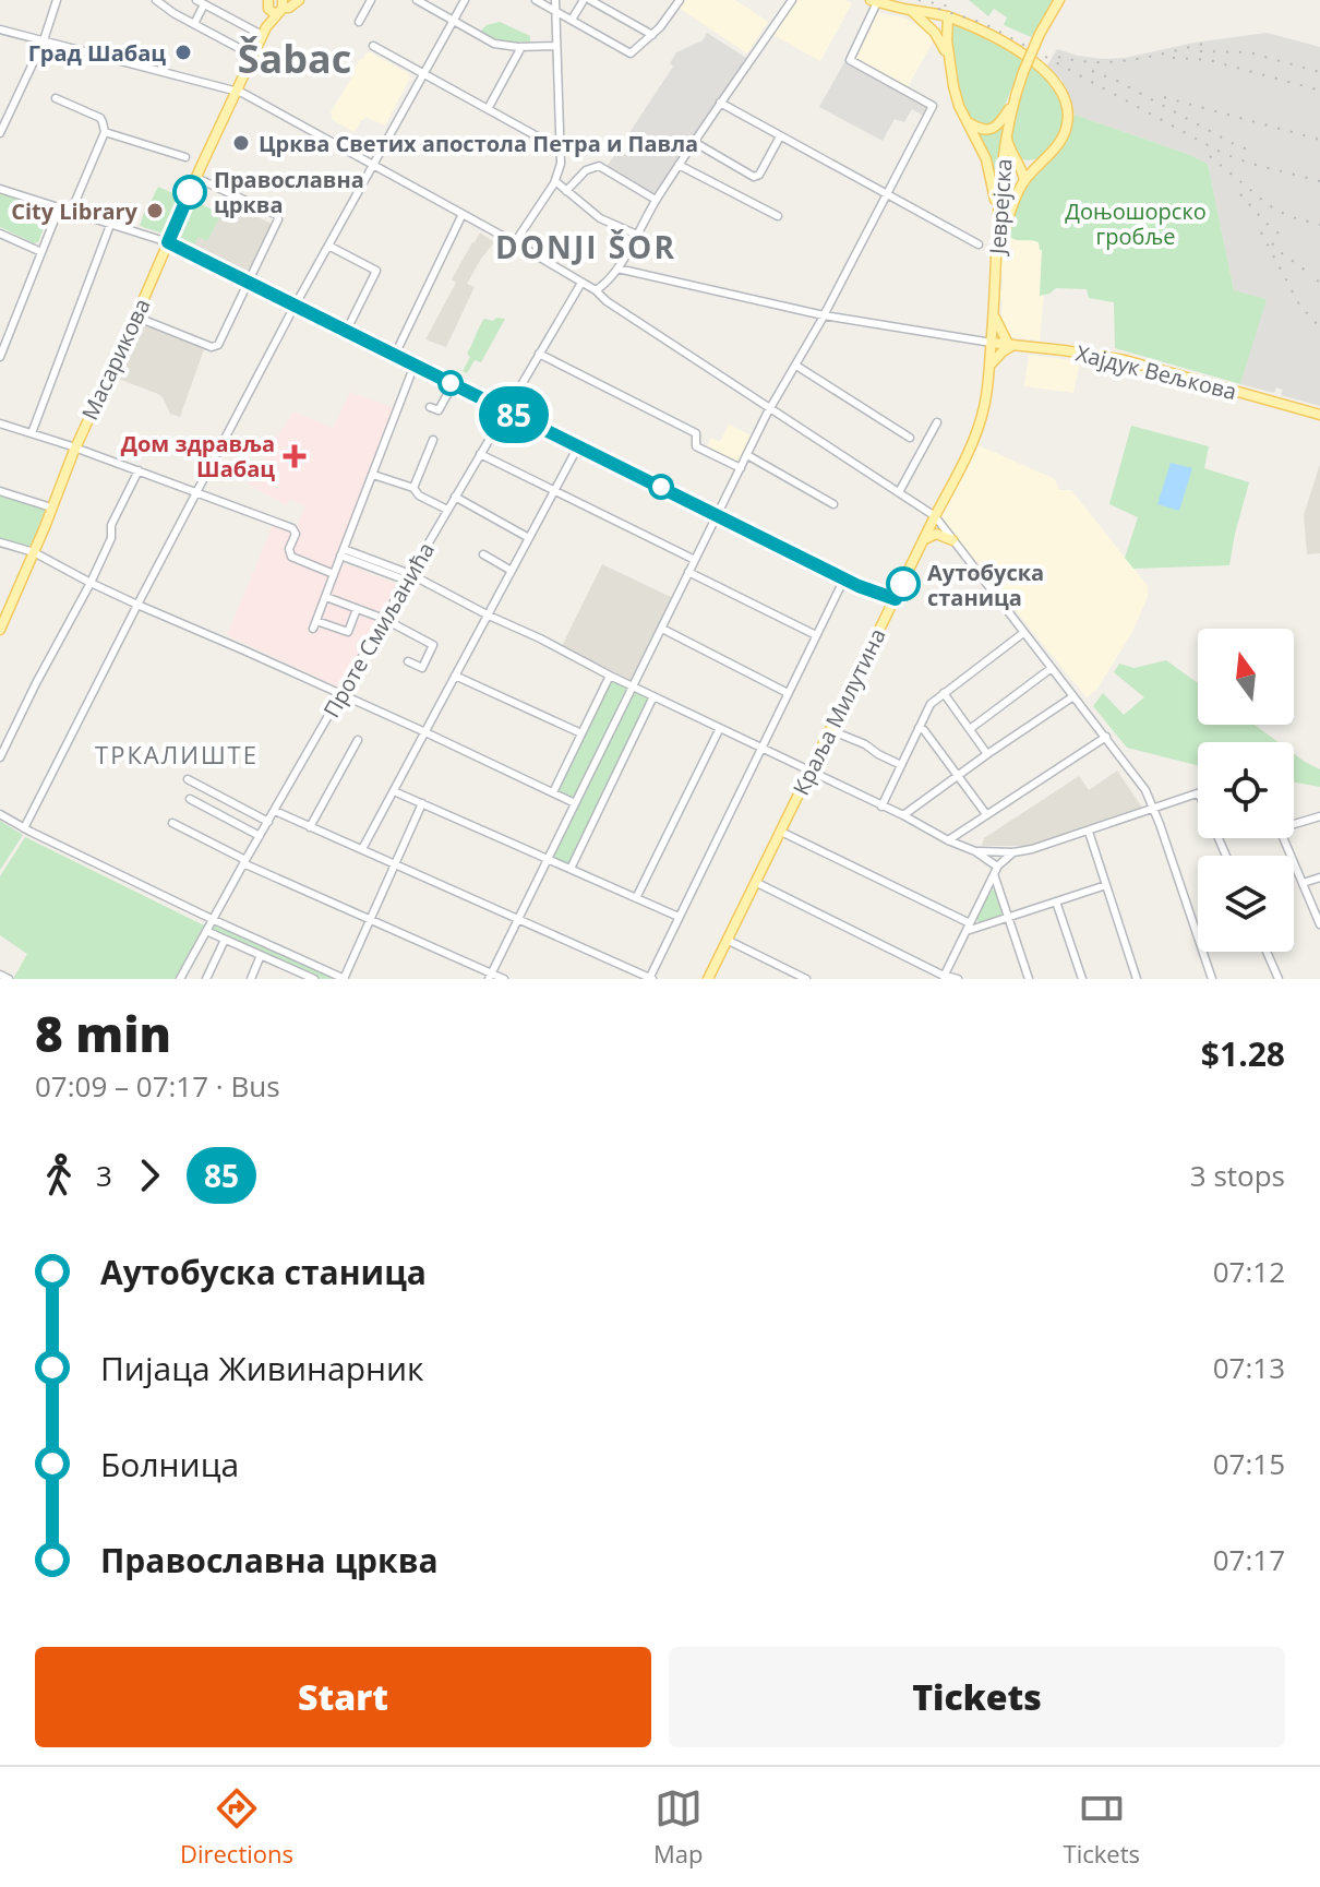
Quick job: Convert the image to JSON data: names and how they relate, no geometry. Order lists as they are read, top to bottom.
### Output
{
  "streets": {
    "main road": [
      "Јеврејска",
      "Масарикова",
      "Хајдук Вељкова",
      "Краља Милутина"
    ],
    "street": ["Проте Смиљанића"]
  },
  "crossings": [
    ["Јеврејска", "Хајдук Вељкова"],
    ["Јеврејска", "Краља Милутина"],
    ["Хајдук Вељкова", "Краља Милутина"]
  ],
  "districts": ["Šabac", "DONJI ŠOR", "ТРКАЛИШТЕ"],
  "parks": ["Доњошорско гробље"],
  "places": {
    "other": [
      "Град Шабац",
      "Црква Светих апостола Петра и Павла",
      "Православна црква",
      "City Library",
      "Аутобуска станица"
    ],
    "health": ["Дом здравља Шабац"]
  },
  "lines": ["bus line 85"],
  "north": "top",
  "page": {
    "on_map": "85",
    "heading": ["8 min", "07:09 – 07:17 · Bus", "$1.28"],
    "legs": ["3", "85", "3 stops"],
    "list": [
      {
        "name": "Аутобуска станица",
        "value": "07:12"
      },
      {
        "name": "Пијаца Живинарник",
        "value": "07:13"
      },
      {
        "name": "Болница",
        "value": "07:15"
      },
      {
        "name": "Православна црква",
        "value": "07:17"
      }
    ],
    "buttons": ["Start", "Tickets"],
    "tabs": ["Directions", "Map", "Tickets"]
  }
}
